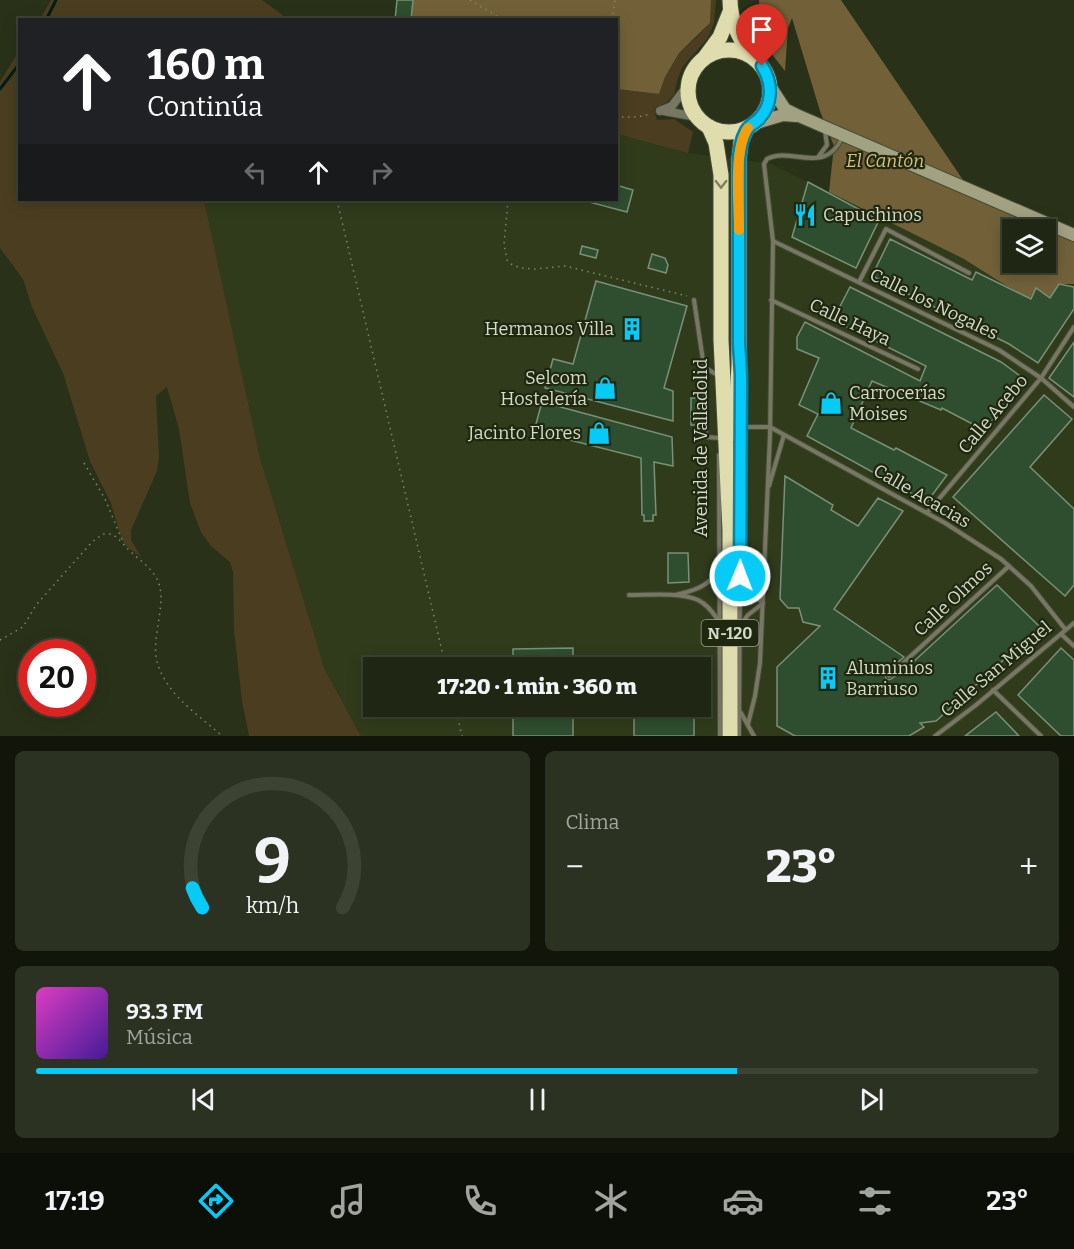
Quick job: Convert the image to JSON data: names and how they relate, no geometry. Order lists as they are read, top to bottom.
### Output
{
  "streets": {
    "highway": ["Avenida de Valladolid", "N-120"],
    "lane": [
      "Calle los Nogales",
      "Calle Haya",
      "Calle Acebo",
      "Calle Acacias",
      "Calle Olmos",
      "Calle San Miguel"
    ]
  },
  "crossings": [
    ["Calle los Nogales", "Calle Acebo"],
    ["Calle Acebo", "Calle Acacias"],
    ["Avenida de Valladolid", "N-120"],
    ["Calle Acacias", "Calle Olmos"],
    ["Calle Acacias", "Calle San Miguel"]
  ],
  "parks": ["El Cantón"],
  "places": {
    "restaurant": ["Capuchinos"],
    "building": ["Hermanos Villa", "Aluminios Barriuso"],
    "shop": ["Selcom Hostelería", "Carrocerías Moises", "Jacinto Flores"]
  },
  "page": {
    "turn": ["160 m", "Continúa"],
    "limit": "20",
    "trip": "17:20 · 1 min · 360 m",
    "tile": "Clima",
    "heat": ["−", "23°", "+"],
    "song": ["93.3 FM", "Música"],
    "tabs": ["17:19", "23°"],
    "gauge": ["9", "km/h"]
  }
}
